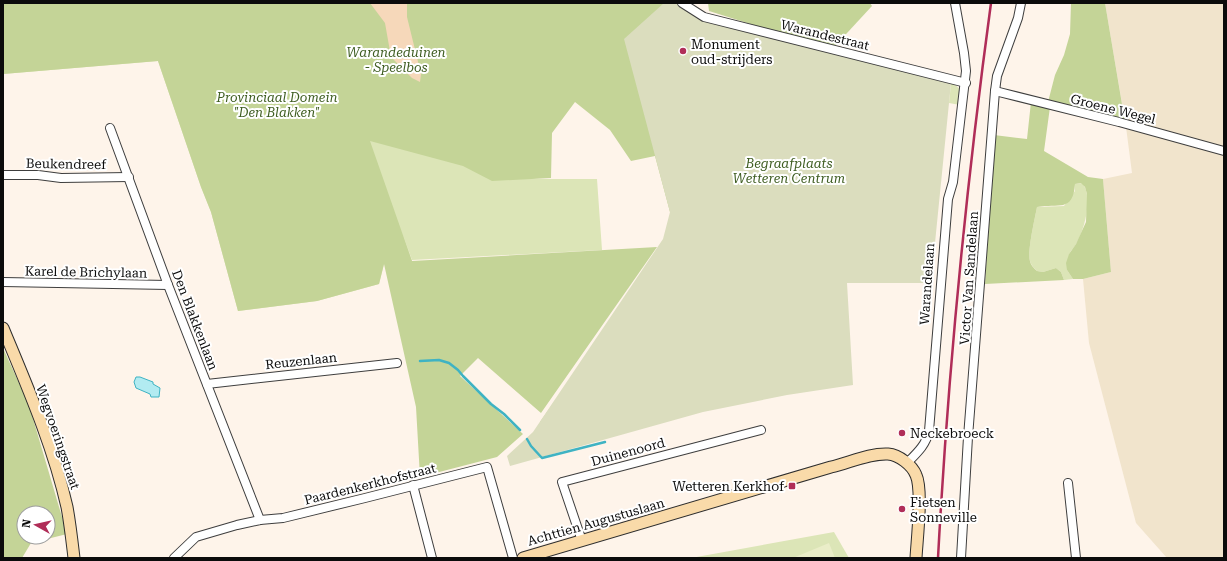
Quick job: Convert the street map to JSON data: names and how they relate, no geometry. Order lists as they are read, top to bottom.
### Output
{
  "streets": {
    "main road": ["Wegvoeringstraat", "Achttien Augustuslaan"],
    "street": [
      "Warandestraat",
      "Groene Wegel",
      "Beukendreef",
      "Karel de Brichylaan",
      "Victor Van Sandelaan",
      "Warandelaan",
      "Den Blakkenlaan",
      "Reuzenlaan",
      "Duinenoord",
      "Paardenkerkhofstraat"
    ]
  },
  "crossings": [
    ["Warandestraat", "Warandelaan"],
    ["Groene Wegel", "Victor Van Sandelaan"],
    ["Beukendreef", "Den Blakkenlaan"],
    ["Karel de Brichylaan", "Den Blakkenlaan"],
    ["Warandelaan", "Achttien Augustuslaan"],
    ["Den Blakkenlaan", "Reuzenlaan"],
    ["Den Blakkenlaan", "Paardenkerkhofstraat"],
    ["Duinenoord", "Achttien Augustuslaan"]
  ],
  "parks": ["Warandeduinen - Speelbos", "Provinciaal Domein \"Den Blakken\"", "Begraafplaats Wetteren Centrum"],
  "places": {
    "other": ["Monument oud-strijders", "Neckebroeck", "Fietsen Sonneville"],
    "transit": ["Wetteren Kerkhof"]
  },
  "north": "left"
}
